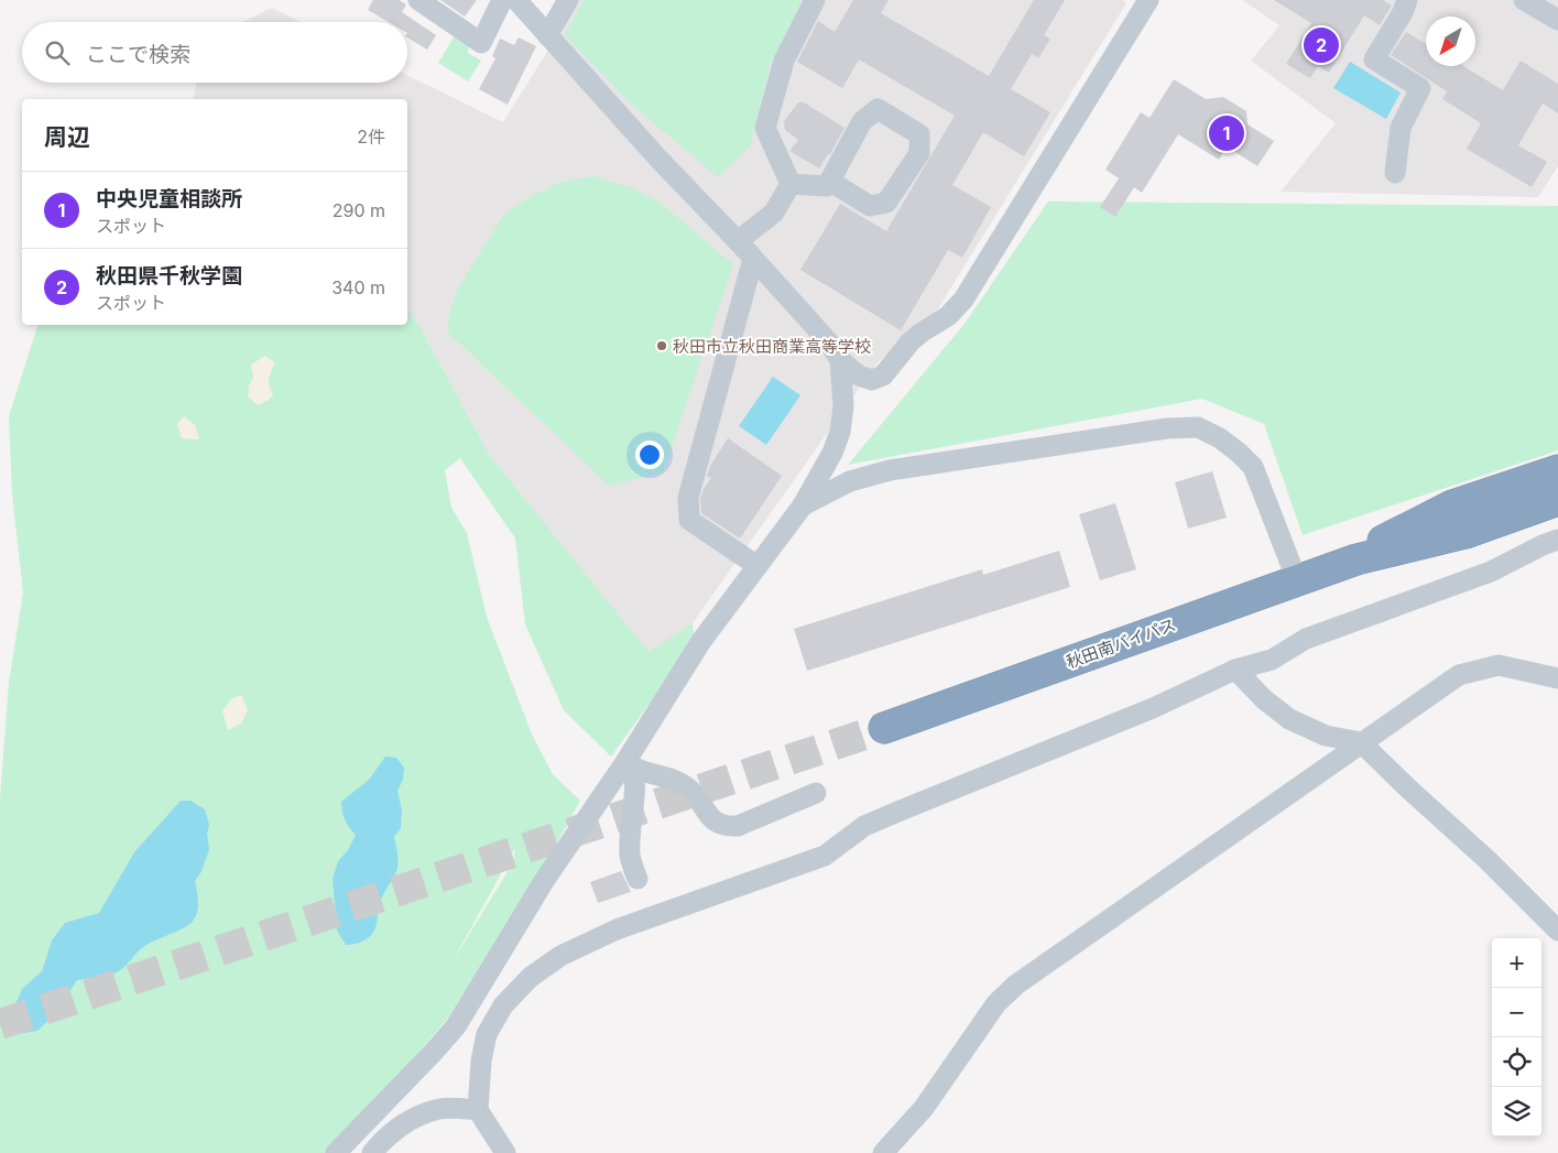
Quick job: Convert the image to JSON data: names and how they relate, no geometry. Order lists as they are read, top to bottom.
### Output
{
  "streets": {
    "highway": ["秋田南バイパス"]
  },
  "places": ["秋田市立秋田商業高等学校"],
  "north": "bottom left",
  "page": {
    "search": "ここで検索",
    "pins": ["2", "1"],
    "heading": ["周辺", "2件"],
    "list": [
      {
        "mark": "1",
        "name": "中央児童相談所",
        "note": "スポット",
        "value": "290 m"
      },
      {
        "mark": "2",
        "name": "秋田県千秋学園",
        "note": "スポット",
        "value": "340 m"
      }
    ],
    "map_buttons": ["+", "−"]
  }
}
